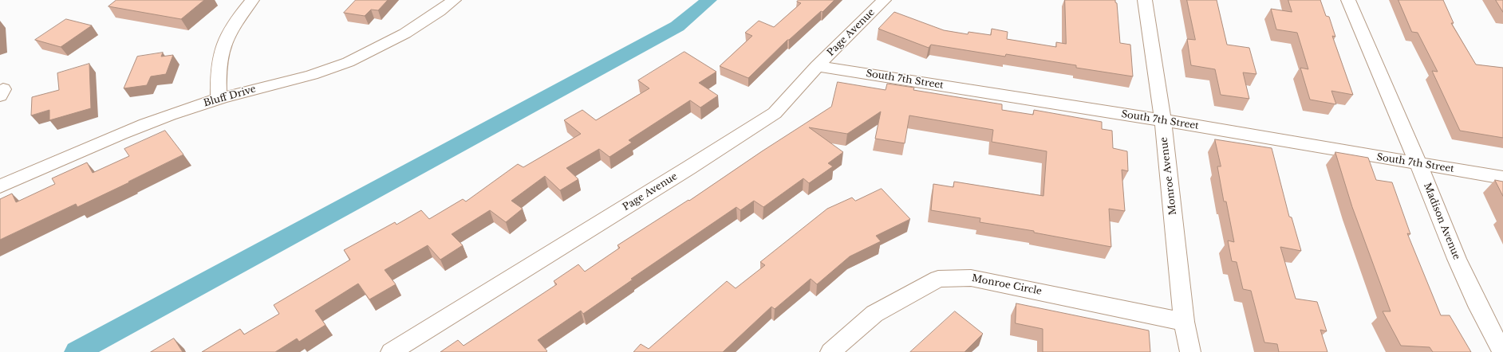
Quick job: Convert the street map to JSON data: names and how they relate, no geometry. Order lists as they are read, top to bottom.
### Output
{
  "streets": {
    "street": [
      "Page Avenue",
      "South 7th Street",
      "Bluff Drive",
      "Monroe Avenue",
      "Madison Avenue",
      "Monroe Circle"
    ]
  },
  "crossings": [
    ["Page Avenue", "South 7th Street"],
    ["South 7th Street", "Monroe Avenue"],
    ["South 7th Street", "Madison Avenue"],
    ["Monroe Avenue", "Monroe Circle"]
  ]
}
